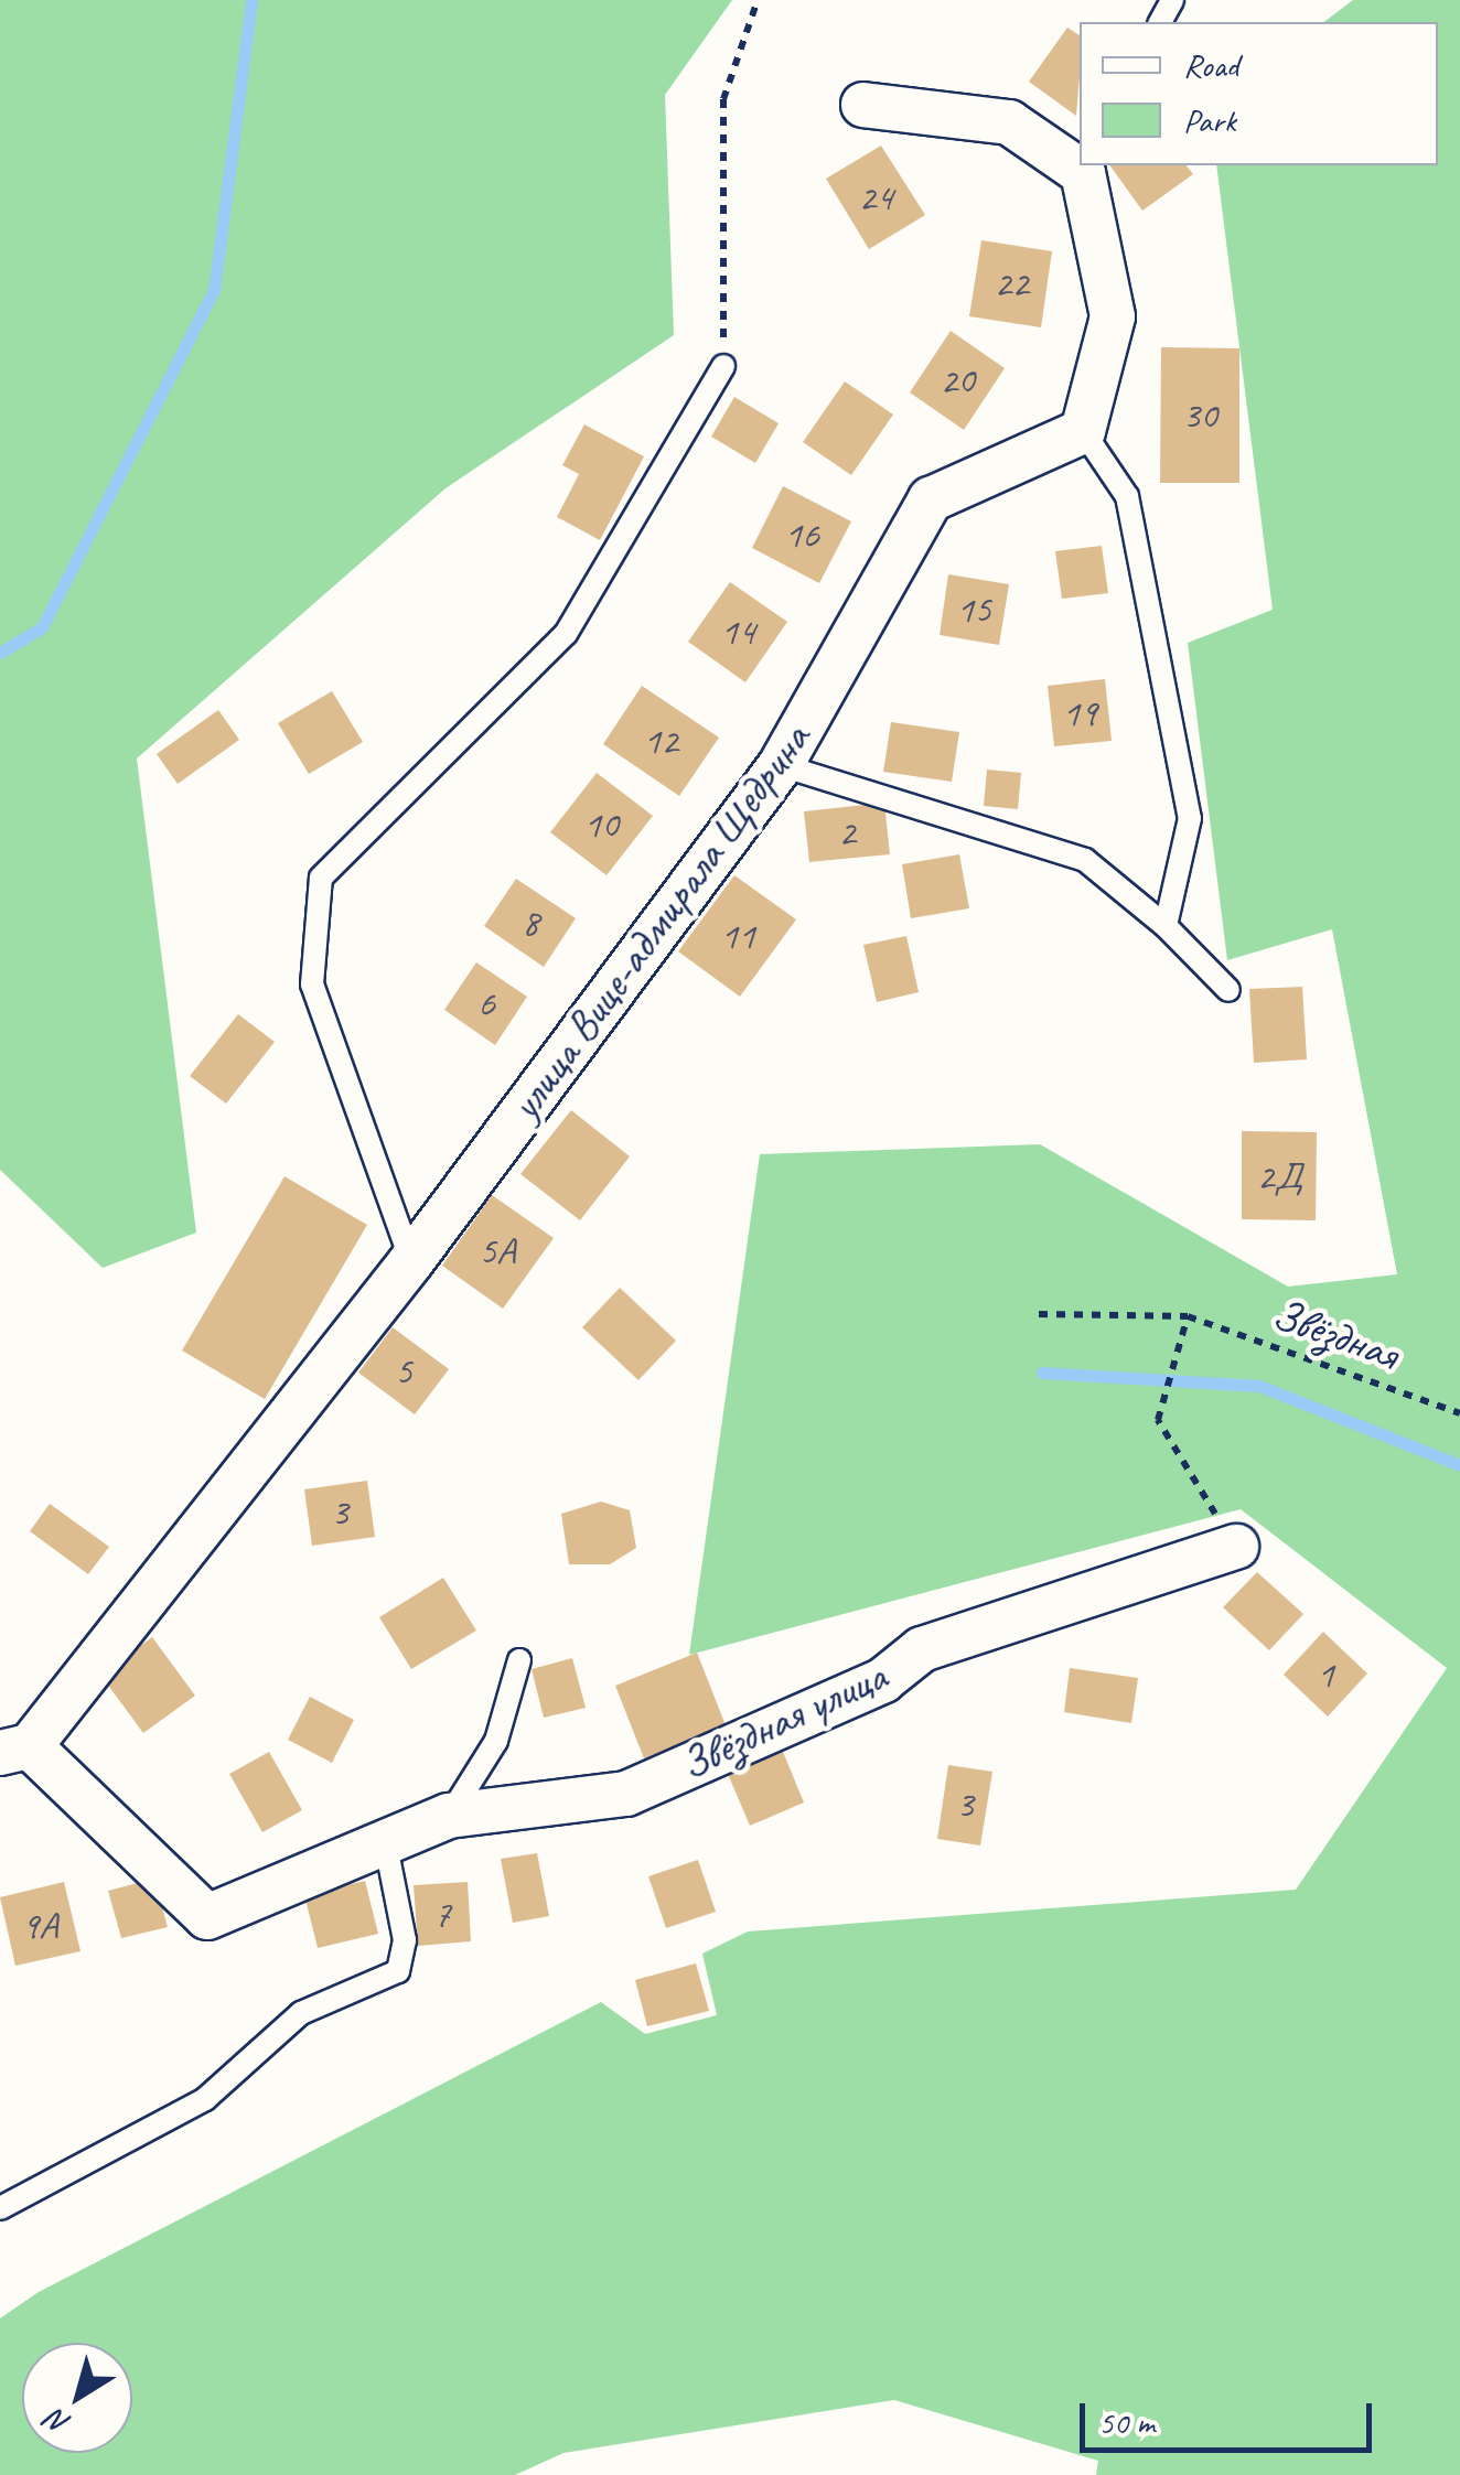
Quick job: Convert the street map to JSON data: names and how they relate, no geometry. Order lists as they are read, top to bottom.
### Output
{
  "streets": {
    "street": ["улица Вице-адмирала Щедрина", "Звёздная улица"],
    "path": ["Звёздная"]
  },
  "crossings": [
    ["улица Вице-адмирала Щедрина", "Звёздная улица"]
  ],
  "house_numbers": [
    "24",
    "22",
    "20",
    "30",
    "16",
    "15",
    "14",
    "19",
    "12",
    "10",
    "2",
    "8",
    "11",
    "6",
    "2Д",
    "5А",
    "5",
    "3",
    "1",
    "3",
    "7",
    "9А"
  ],
  "legend": ["Road", "Park"],
  "scale_bar": "50 m",
  "north": "bottom left"
}
